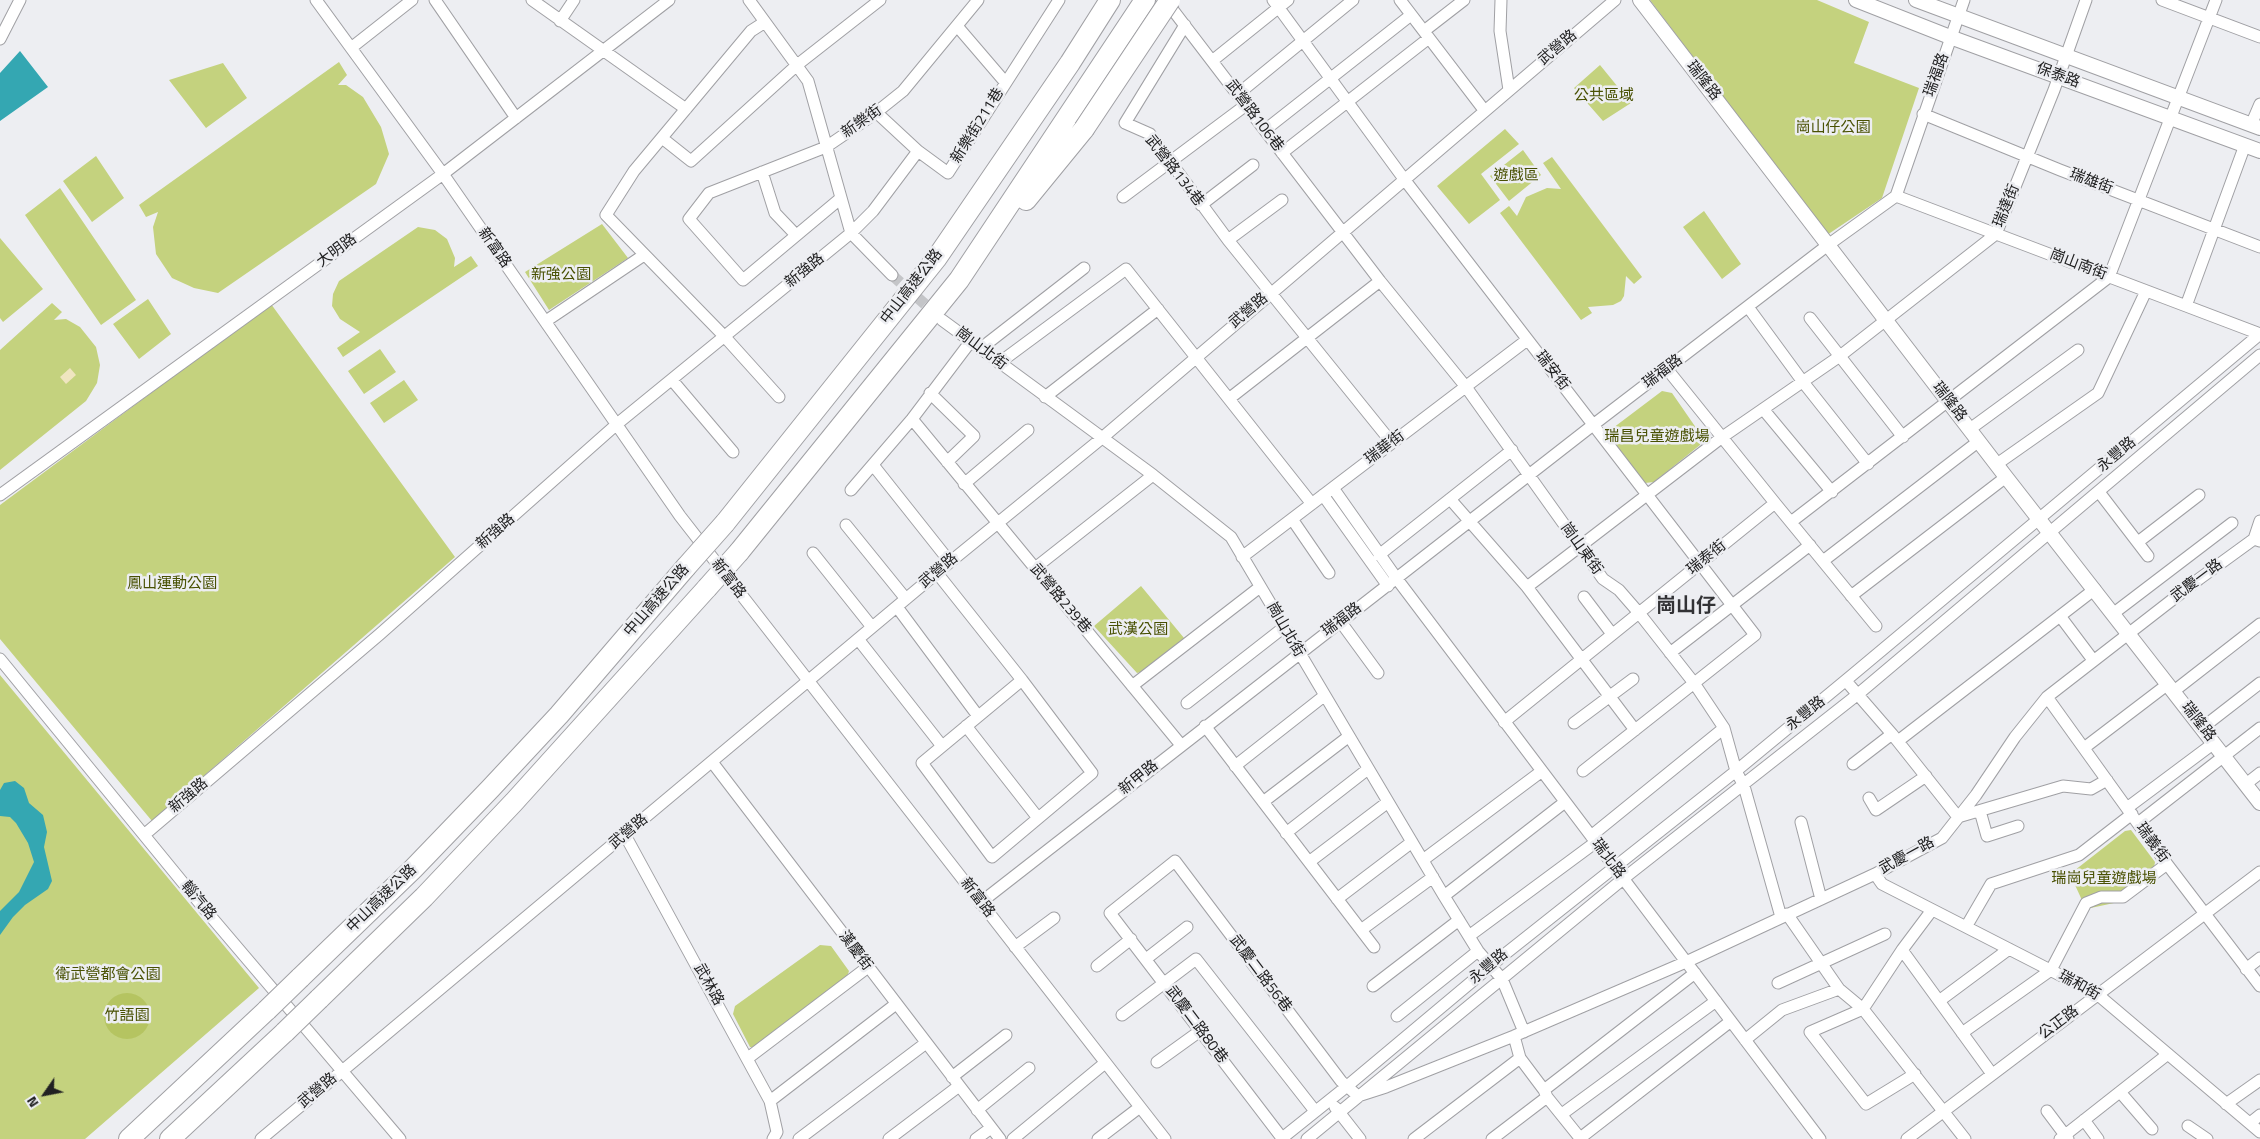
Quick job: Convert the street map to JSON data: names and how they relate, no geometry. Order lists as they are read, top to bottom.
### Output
{
  "streets": {
    "highway": ["中山高速公路"],
    "street": [
      "武營路",
      "瑞福路",
      "保泰路",
      "瑞隆路",
      "武營路106巷",
      "新樂街",
      "新樂街211巷",
      "武營路134巷",
      "瑞雄街",
      "瑞達街",
      "新富路",
      "大明路",
      "崗山南街",
      "新強路",
      "崗山北街",
      "瑞安街",
      "瑞華街",
      "永豐路",
      "崗山東街",
      "瑞泰街",
      "武慶一路",
      "武營路239巷",
      "新甲路",
      "瑞義街",
      "瑞北路",
      "輜汽路",
      "漢慶街",
      "武慶二路56巷",
      "武林路",
      "瑞和街",
      "公正路",
      "武慶二路80巷"
    ]
  },
  "crossings": [
    ["武營路", "武營路106巷"],
    ["武營路", "武營路134巷"],
    ["武營路", "新富路"],
    ["武營路", "崗山北街"],
    ["武營路", "瑞安街"],
    ["武營路", "崗山東街"],
    ["武營路", "武營路239巷"],
    ["武營路", "輜汽路"],
    ["武營路", "漢慶街"],
    ["武營路", "武林路"],
    ["瑞福路", "保泰路"],
    ["瑞福路", "瑞隆路"],
    ["瑞福路", "瑞雄街"],
    ["瑞福路", "崗山南街"],
    ["瑞福路", "崗山北街"],
    ["瑞福路", "瑞安街"],
    ["瑞福路", "崗山東街"],
    ["瑞福路", "新甲路"],
    ["瑞福路", "瑞北路"],
    ["保泰路", "瑞達街"],
    ["瑞隆路", "瑞達街"],
    ["瑞隆路", "永豐路"],
    ["瑞隆路", "武慶一路"],
    ["武營路106巷", "武營路134巷"],
    ["武營路106巷", "崗山東街"],
    ["新樂街", "新樂街211巷"],
    ["新樂街211巷", "新強路"],
    ["武營路134巷", "瑞華街"],
    ["瑞雄街", "瑞達街"],
    ["瑞達街", "崗山南街"],
    ["瑞達街", "瑞安街"],
    ["瑞達街", "崗山東街"],
    ["新富路", "大明路"],
    ["新富路", "新強路"],
    ["新富路", "新甲路"],
    ["崗山南街", "永豐路"],
    ["新強路", "輜汽路"],
    ["崗山北街", "瑞華街"],
    ["崗山北街", "永豐路"],
    ["崗山北街", "武慶一路"],
    ["崗山北街", "新甲路"],
    ["瑞安街", "瑞華街"],
    ["瑞安街", "崗山東街"],
    ["瑞安街", "瑞泰街"],
    ["瑞華街", "崗山東街"],
    ["永豐路", "崗山東街"],
    ["永豐路", "武慶一路"],
    ["永豐路", "瑞北路"],
    ["永豐路", "武慶二路56巷"],
    ["永豐路", "武慶二路80巷"],
    ["崗山東街", "瑞泰街"],
    ["崗山東街", "武慶一路"],
    ["崗山東街", "公正路"],
    ["瑞泰街", "瑞北路"],
    ["武慶一路", "瑞義街"],
    ["武慶一路", "瑞北路"],
    ["武慶一路", "武慶二路56巷"],
    ["武慶一路", "瑞和街"],
    ["武營路239巷", "新甲路"],
    ["瑞義街", "公正路"],
    ["武慶二路56巷", "武慶二路80巷"],
    ["瑞和街", "公正路"]
  ],
  "districts": ["崗山仔"],
  "parks": [
    "公共區域",
    "崗山仔公園",
    "遊戲區",
    "新強公園",
    "瑞昌兒童遊戲場",
    "鳳山運動公園",
    "武漢公園",
    "瑞崗兒童遊戲場",
    "衛武營都會公園",
    "竹語園"
  ],
  "north": "bottom left"
}
